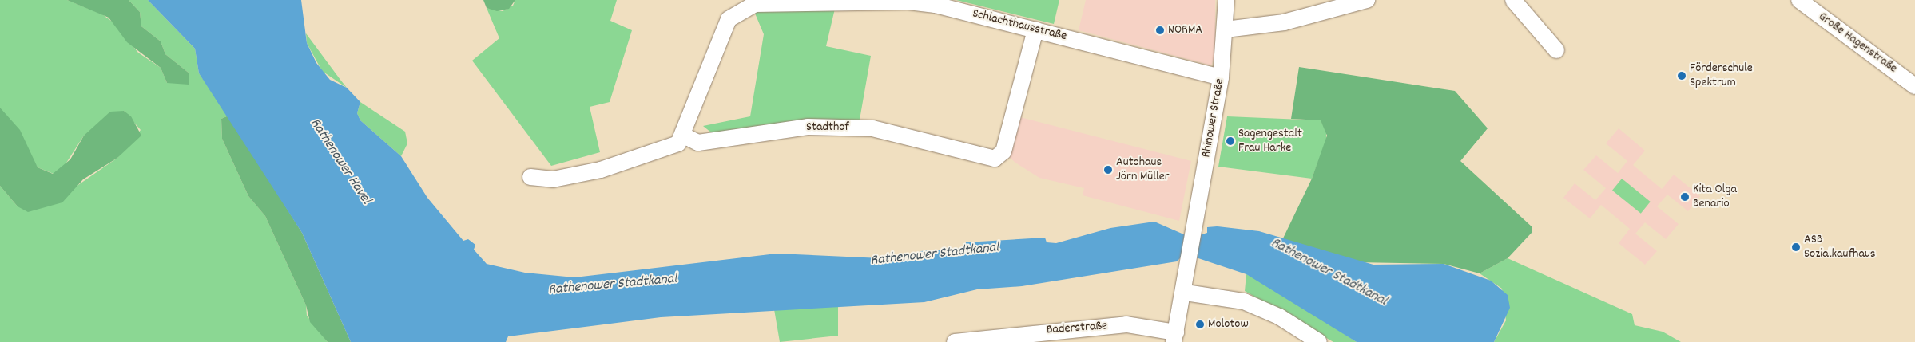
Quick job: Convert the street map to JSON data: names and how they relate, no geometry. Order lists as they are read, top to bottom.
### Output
{
  "streets": {
    "street": [
      "Schlachthausstraße",
      "Große Hagenstraße",
      "Rhinower Straße",
      "Stadthof",
      "Baderstraße"
    ]
  },
  "crossings": [
    ["Schlachthausstraße", "Rhinower Straße"],
    ["Schlachthausstraße", "Stadthof"],
    ["Rhinower Straße", "Baderstraße"]
  ],
  "water": ["Rathenower Havel", "Rathenower Stadtkanal"],
  "places": [
    "NORMA",
    "Förderschule Spektrum",
    "Sagengestalt Frau Harke",
    "Autohaus Jörn Müller",
    "Kita Olga Benario",
    "ASB Sozialkaufhaus",
    "Molotow"
  ]
}
